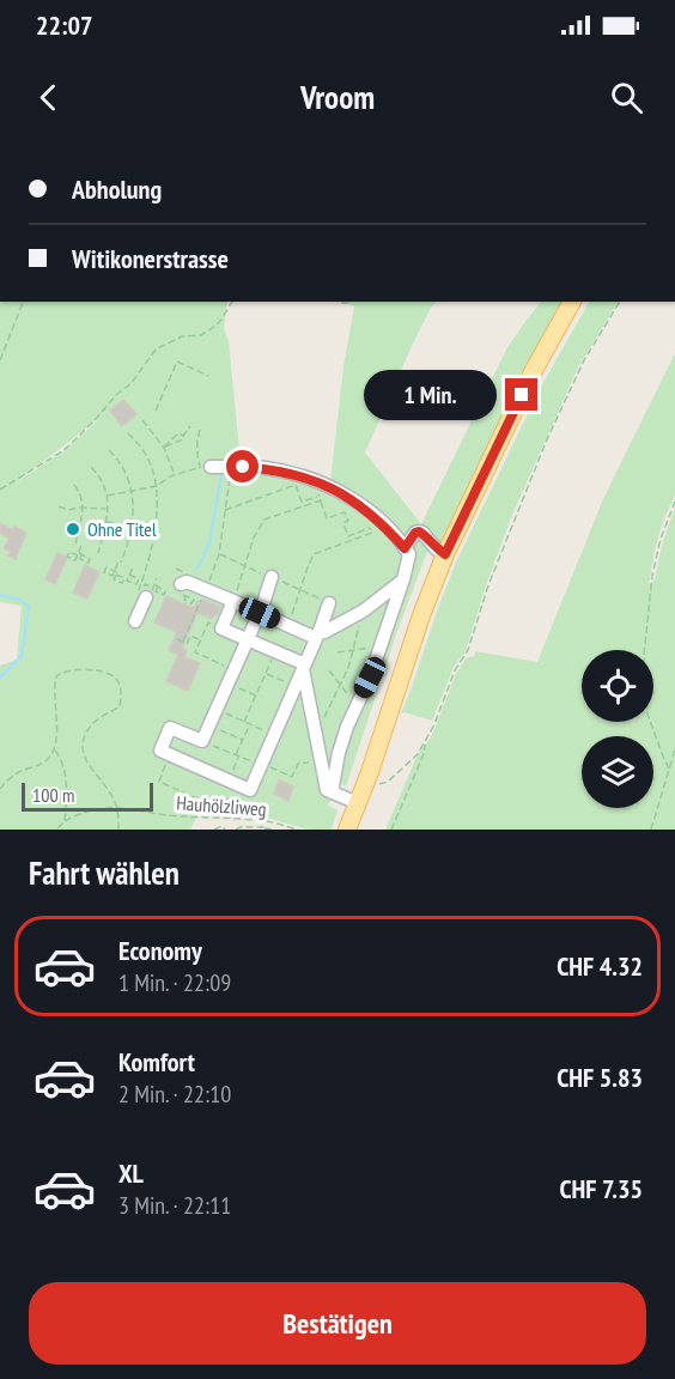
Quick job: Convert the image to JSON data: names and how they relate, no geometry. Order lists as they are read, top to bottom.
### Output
{
  "streets": {
    "path": ["Hauhölzliweg"]
  },
  "places": ["Ohne Titel"],
  "scale_bar": "100 m",
  "page": {
    "status": "22:07",
    "header": "Vroom",
    "banner": ["Abholung", "Witikonerstrasse"],
    "bubble": "1 Min.",
    "scale": "100 m",
    "heading": "Fahrt wählen",
    "list": [
      {
        "name": "Economy",
        "note": "1 Min. · 22:09",
        "value": "CHF 4.32"
      },
      {
        "name": "Komfort",
        "note": "2 Min. · 22:10",
        "value": "CHF 5.83"
      },
      {
        "name": "XL",
        "note": "3 Min. · 22:11",
        "value": "CHF 7.35"
      }
    ],
    "buttons": "Bestätigen"
  }
}
